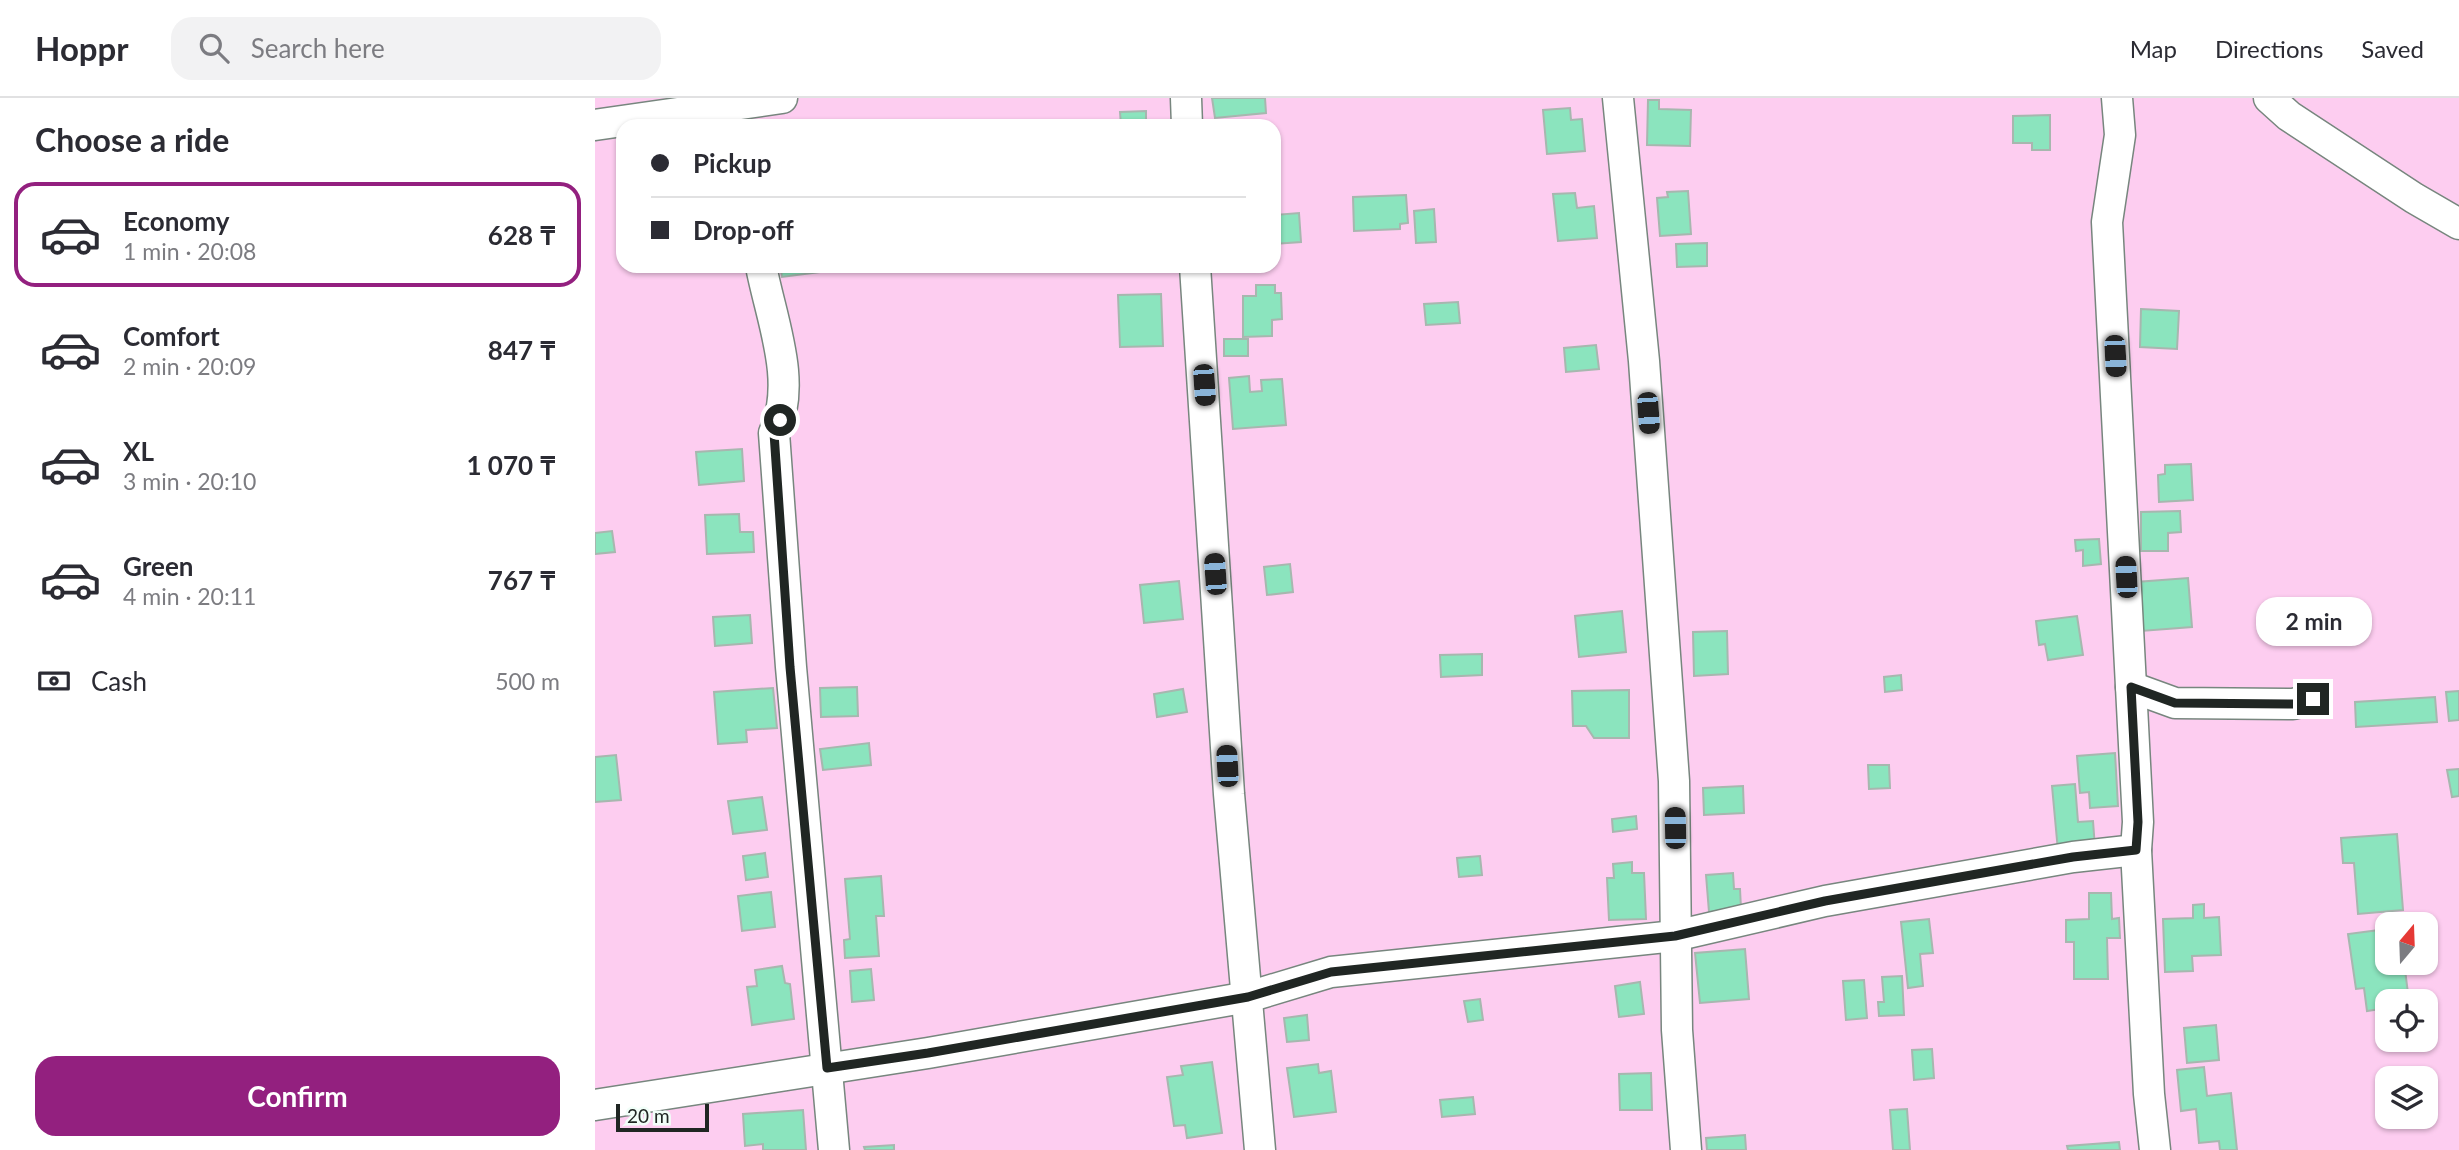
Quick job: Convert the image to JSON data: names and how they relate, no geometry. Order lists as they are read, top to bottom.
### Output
{
  "scale_bar": "20 m",
  "north": "top",
  "page": {
    "header": "Hoppr",
    "search": "Search here",
    "nav": ["Map", "Directions", "Saved"],
    "heading": "Choose a ride",
    "banner": ["Pickup", "Drop-off"],
    "list": [
      {
        "name": "Economy",
        "note": "1 min · 20:08",
        "value": "628 ₸"
      },
      {
        "name": "Comfort",
        "note": "2 min · 20:09",
        "value": "847 ₸"
      },
      {
        "name": "XL",
        "note": "3 min · 20:10",
        "value": "1 070 ₸"
      },
      {
        "name": "Green",
        "note": "4 min · 20:11",
        "value": "767 ₸"
      }
    ],
    "bubble": "2 min",
    "pay": ["Cash", "500 m"],
    "buttons": "Confirm",
    "scale": "20 m"
  }
}
